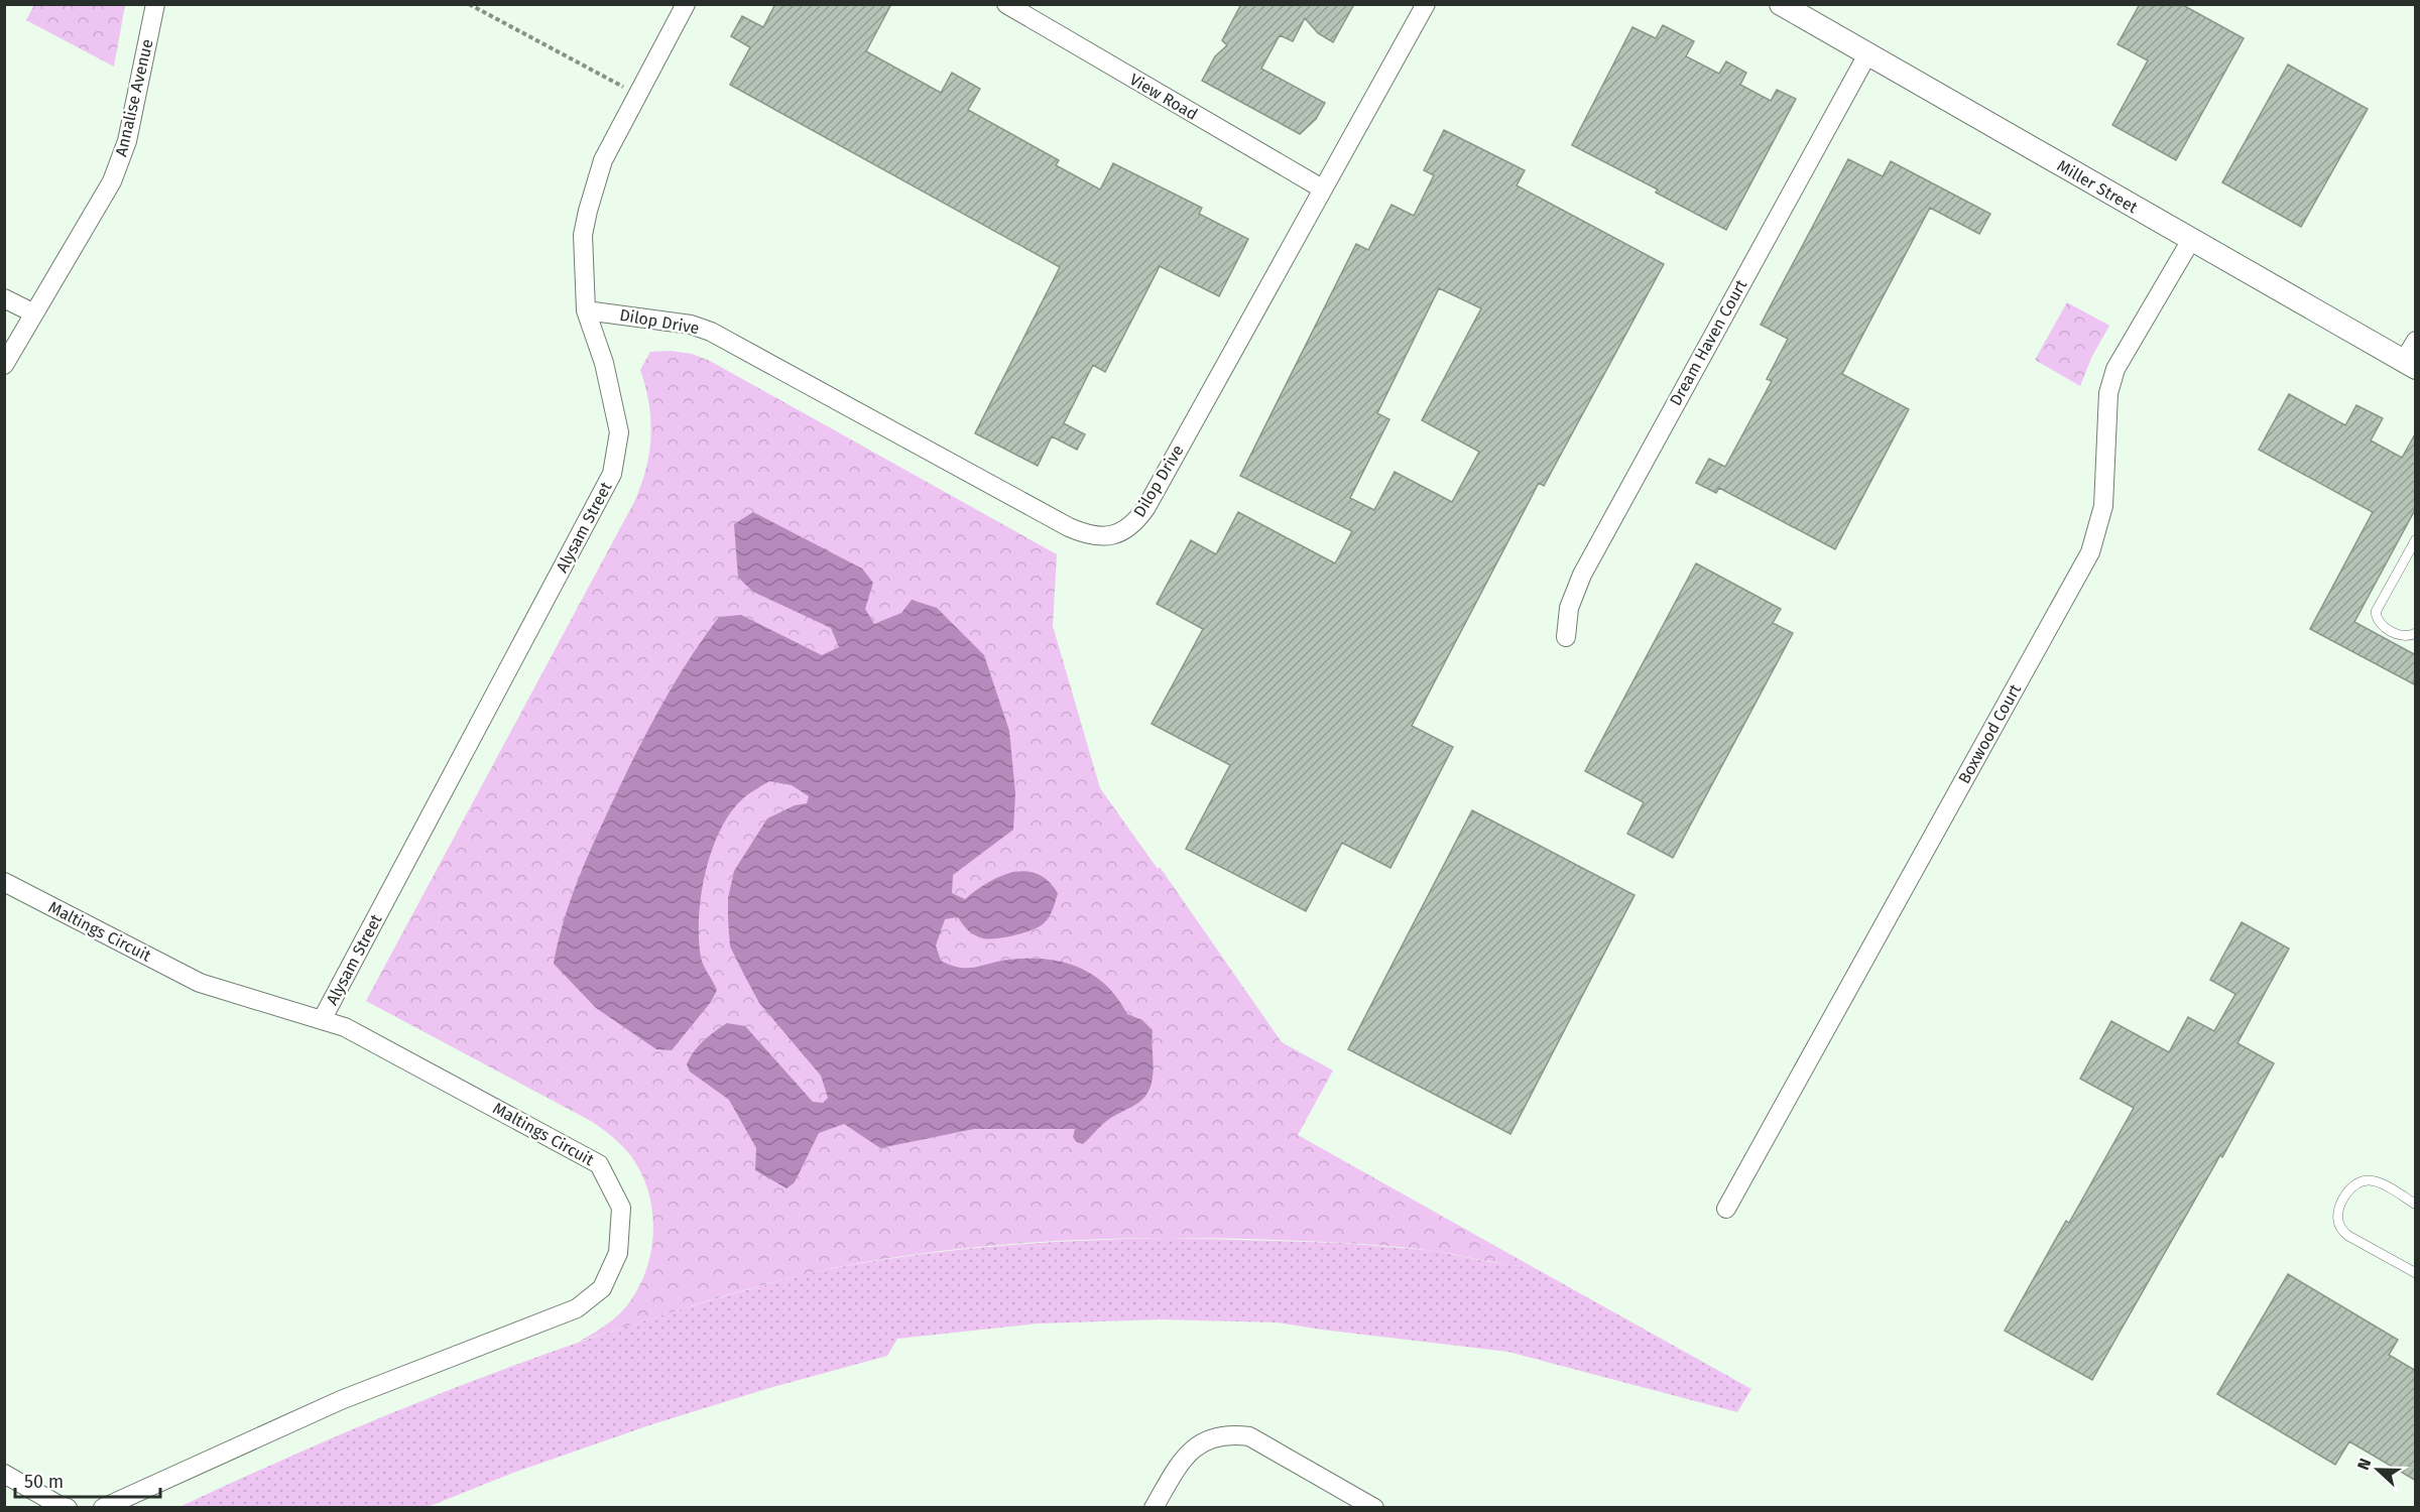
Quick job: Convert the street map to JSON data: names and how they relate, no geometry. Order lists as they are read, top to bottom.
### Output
{
  "streets": {
    "street": [
      "View Road",
      "Annalise Avenue",
      "Miller Street",
      "Dilop Drive",
      "Dream Haven Court",
      "Alysam Street",
      "Boxwood Court",
      "Maltings Circuit"
    ]
  },
  "crossings": [
    ["View Road", "Dilop Drive"],
    ["Miller Street", "Dream Haven Court"],
    ["Miller Street", "Boxwood Court"],
    ["Dilop Drive", "Alysam Street"],
    ["Alysam Street", "Maltings Circuit"]
  ],
  "scale_bar": "50 m",
  "north": "left"
}
